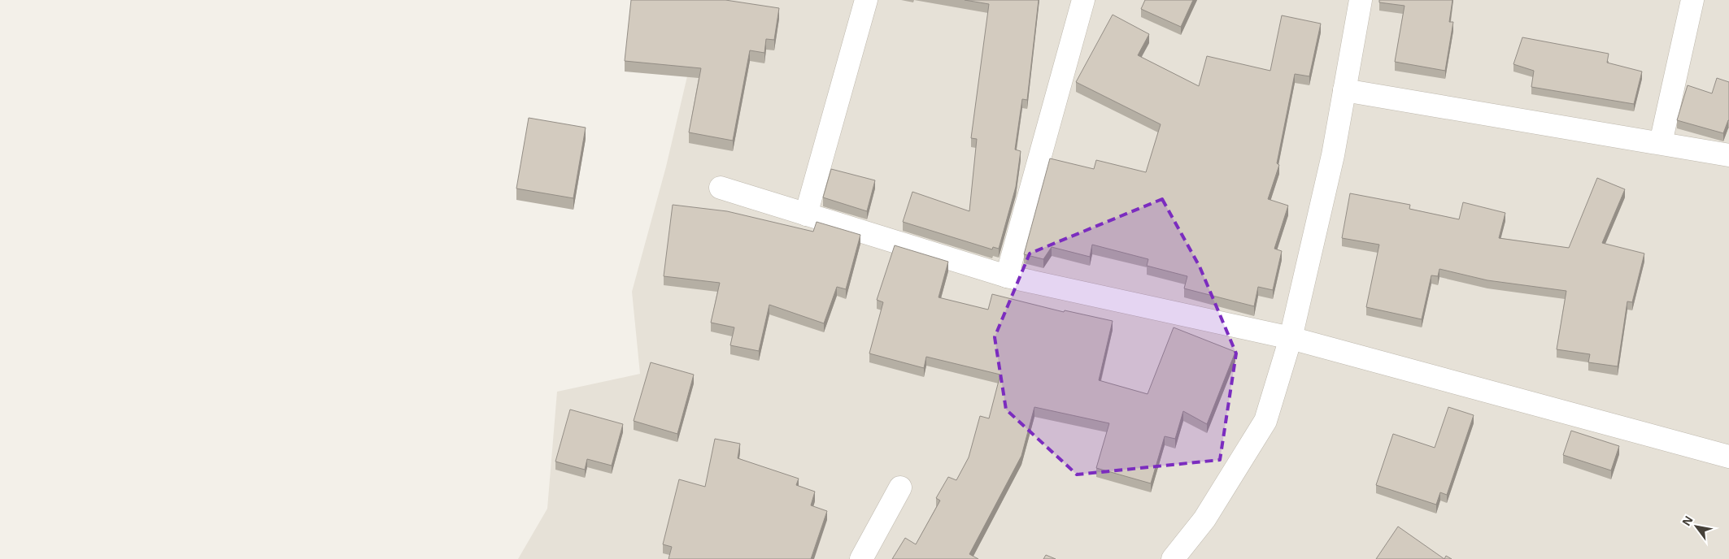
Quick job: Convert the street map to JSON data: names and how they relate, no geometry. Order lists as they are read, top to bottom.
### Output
{
  "north": "top left"
}
